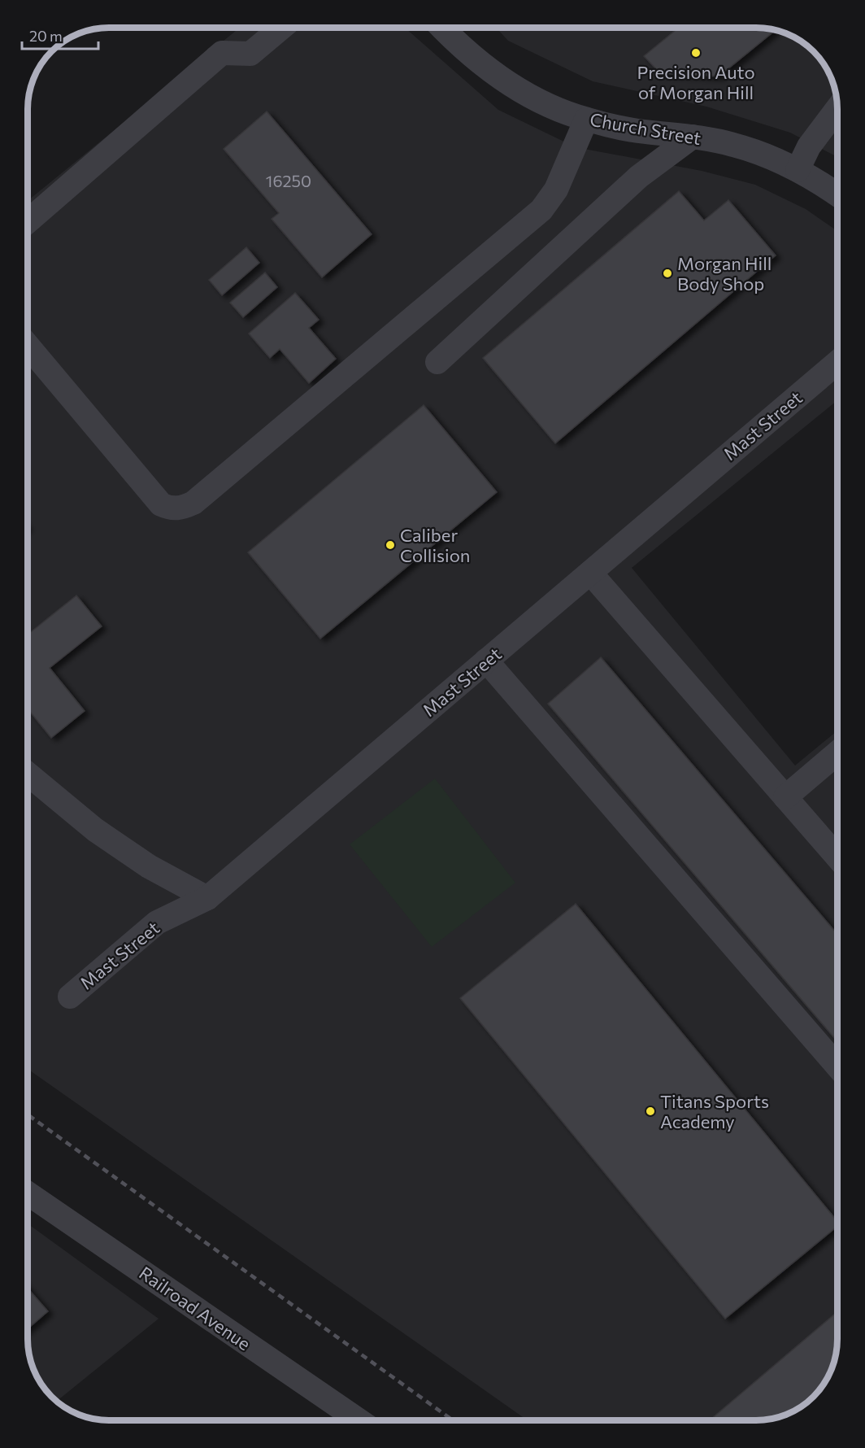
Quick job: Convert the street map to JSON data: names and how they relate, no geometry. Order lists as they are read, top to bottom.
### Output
{
  "streets": {
    "street": ["Church Street", "Mast Street", "Railroad Avenue"]
  },
  "places": [
    "Precision Auto of Morgan Hill",
    "Morgan Hill Body Shop",
    "Caliber Collision",
    "Titans Sports Academy"
  ],
  "house_numbers": ["16250"],
  "scale_bar": "20 m"
}
